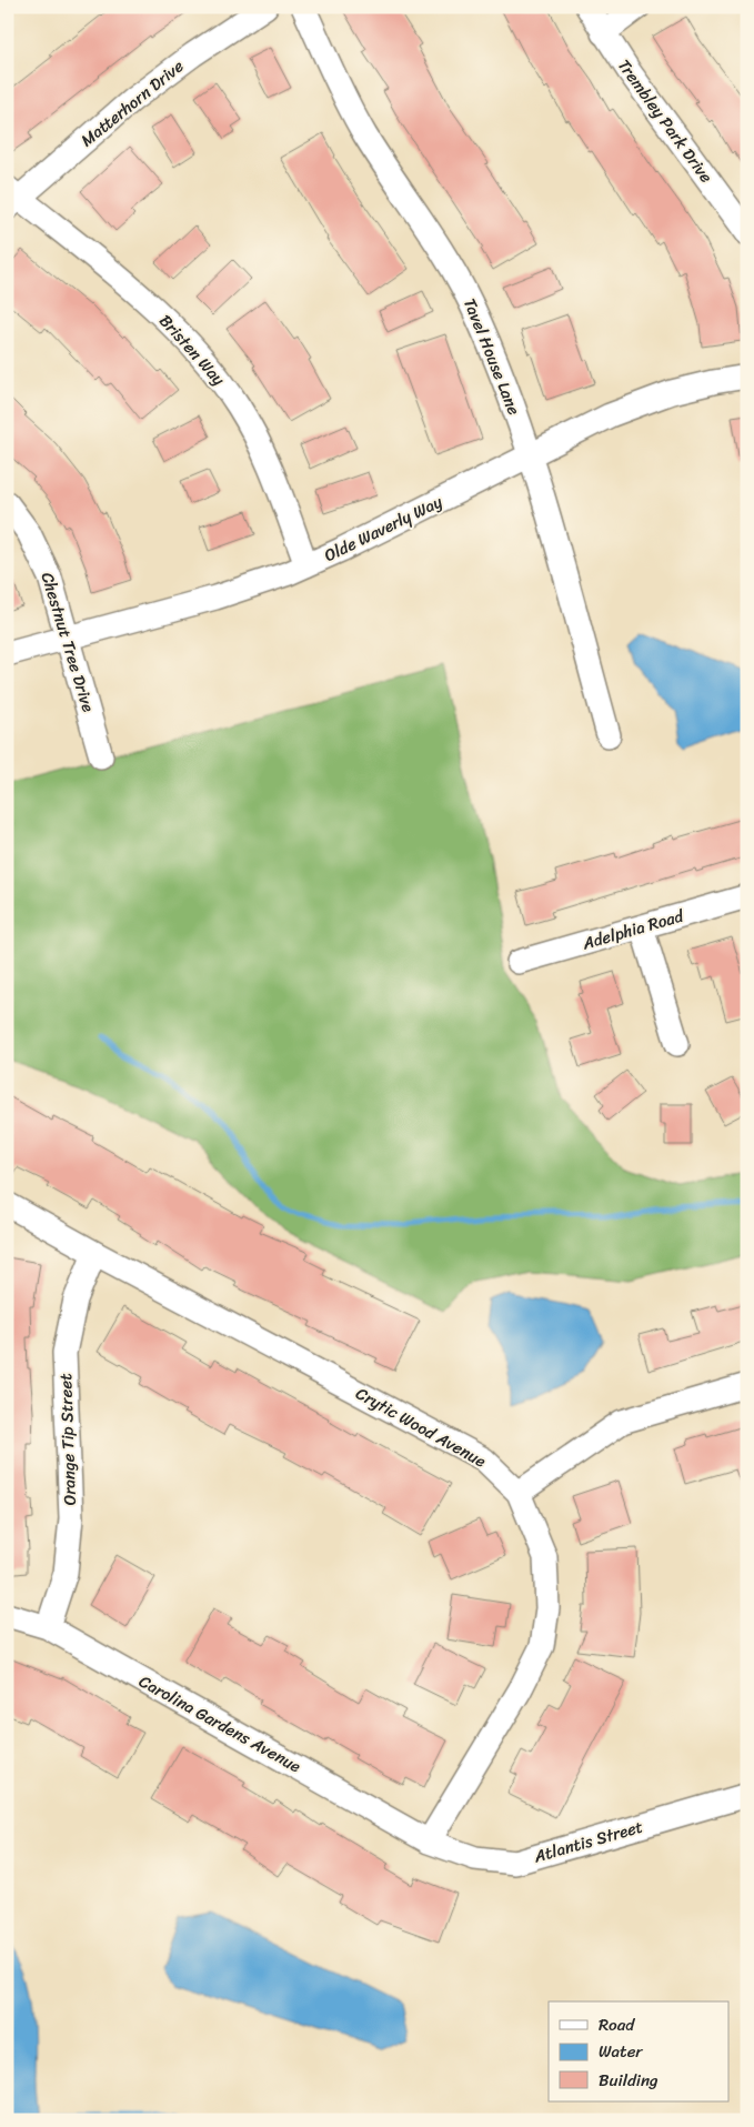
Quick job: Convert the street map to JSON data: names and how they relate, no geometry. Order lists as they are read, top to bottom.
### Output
{
  "streets": {
    "street": [
      "Matterhorn Drive",
      "Trembley Park Drive",
      "Bristen Way",
      "Tavel House Lane",
      "Olde Waverly Way",
      "Chestnut Tree Drive",
      "Adelphia Road",
      "Crytic Wood Avenue",
      "Orange Tip Street",
      "Carolina Gardens Avenue",
      "Atlantis Street"
    ]
  },
  "crossings": [
    ["Matterhorn Drive", "Bristen Way"],
    ["Bristen Way", "Olde Waverly Way"],
    ["Tavel House Lane", "Olde Waverly Way"],
    ["Olde Waverly Way", "Chestnut Tree Drive"],
    ["Crytic Wood Avenue", "Orange Tip Street"],
    ["Crytic Wood Avenue", "Carolina Gardens Avenue"],
    ["Crytic Wood Avenue", "Atlantis Street"],
    ["Orange Tip Street", "Carolina Gardens Avenue"],
    ["Carolina Gardens Avenue", "Atlantis Street"]
  ],
  "legend": ["Road", "Water", "Building"]
}
